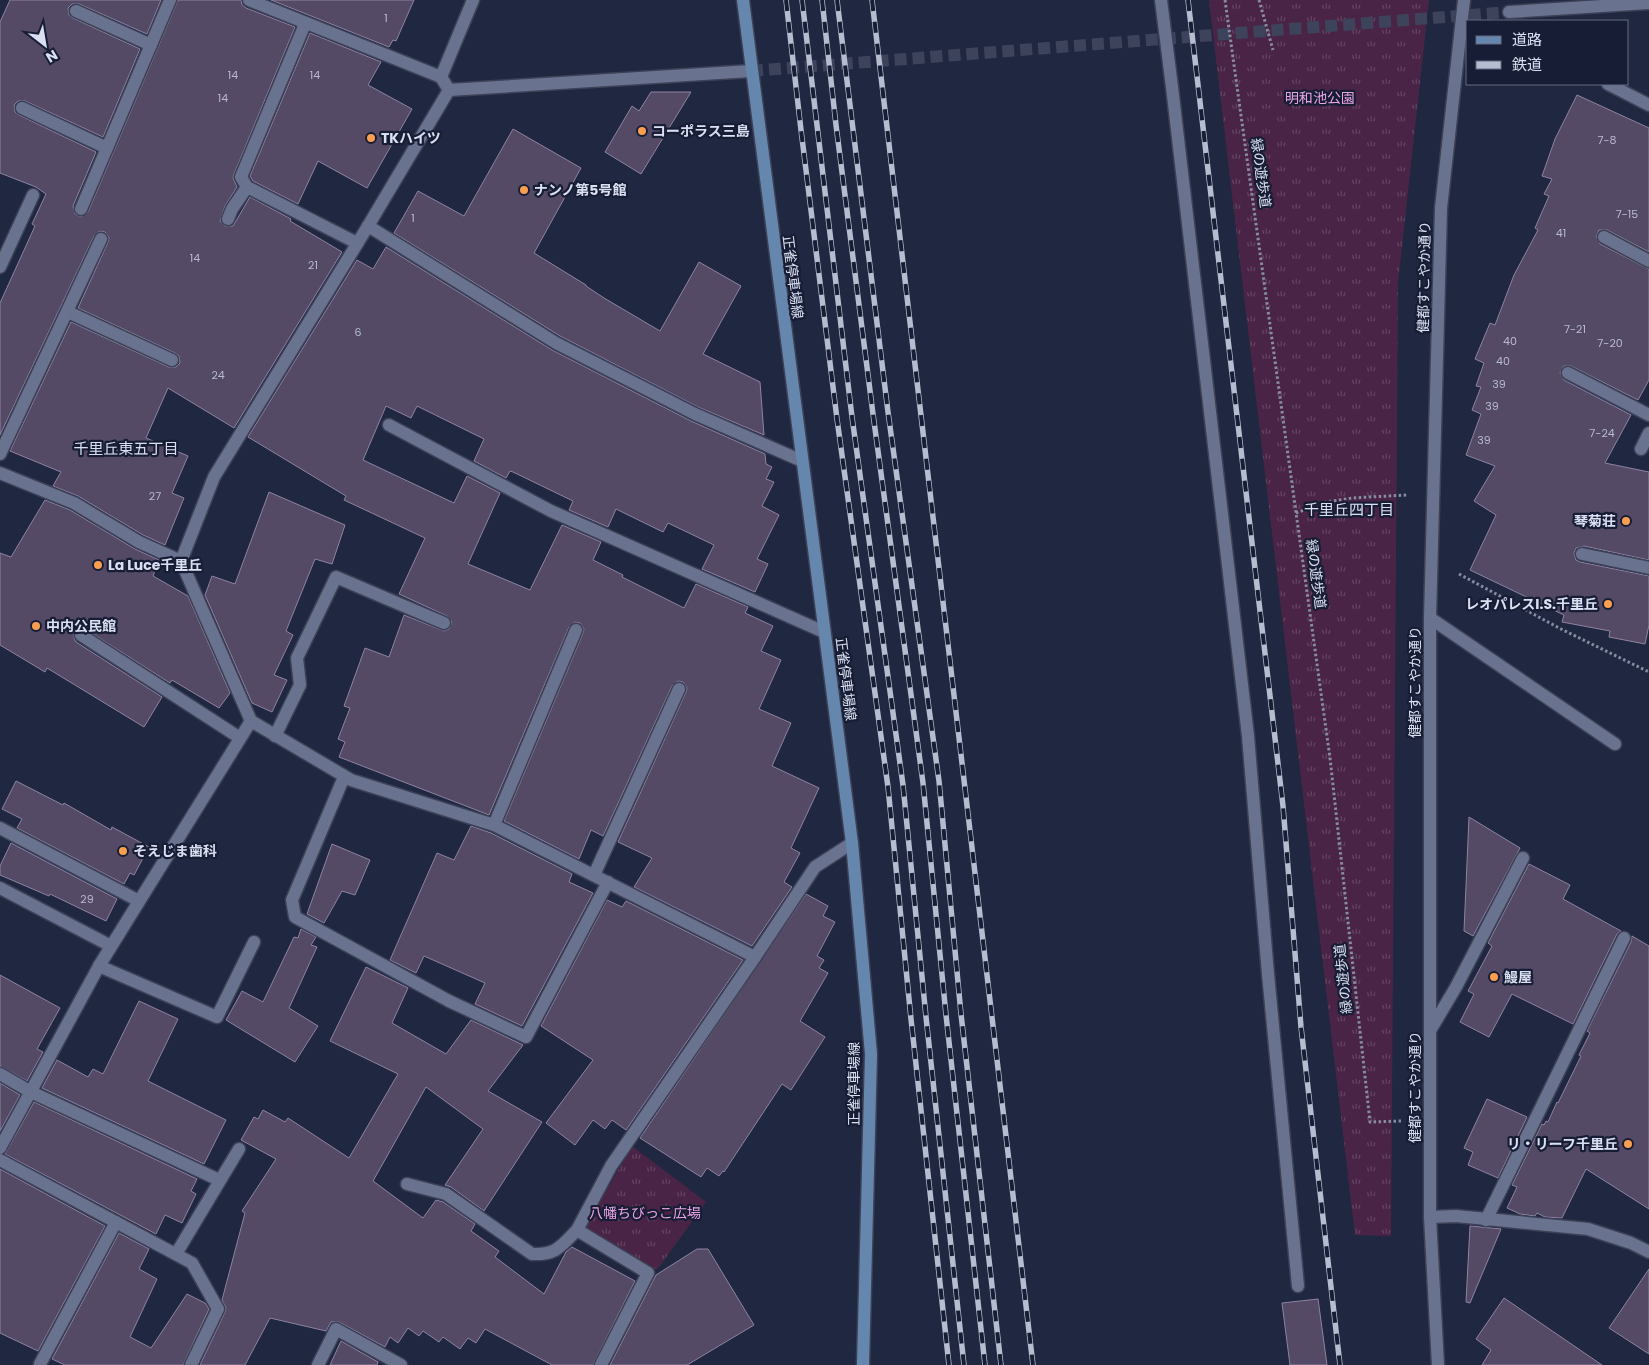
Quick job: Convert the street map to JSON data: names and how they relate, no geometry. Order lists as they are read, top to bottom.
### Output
{
  "streets": {
    "main road": ["正雀停車場線"],
    "street": ["健都すこやか通り"],
    "path": ["緑の遊歩道"]
  },
  "districts": ["千里丘東五丁目", "千里丘四丁目"],
  "parks": ["明和池公園", "八幡ちびっこ広場"],
  "places": [
    "コーポラス三島",
    "TKハイツ",
    "ナンノ第5号館",
    "琴菊荘",
    "La Luce千里丘",
    "レオパレスI.S.千里丘",
    "中内公民館",
    "そえじま歯科",
    "鰻屋",
    "リ・リーフ千里丘"
  ],
  "house_numbers": [
    "1",
    "14",
    "14",
    "14",
    "7-8",
    "7-15",
    "1",
    "41",
    "14",
    "21",
    "7-21",
    "6",
    "40",
    "7-20",
    "40",
    "24",
    "39",
    "39",
    "7-24",
    "39",
    "27",
    "29"
  ],
  "legend": ["道路", "鉄道"],
  "north": "bottom right"
}
